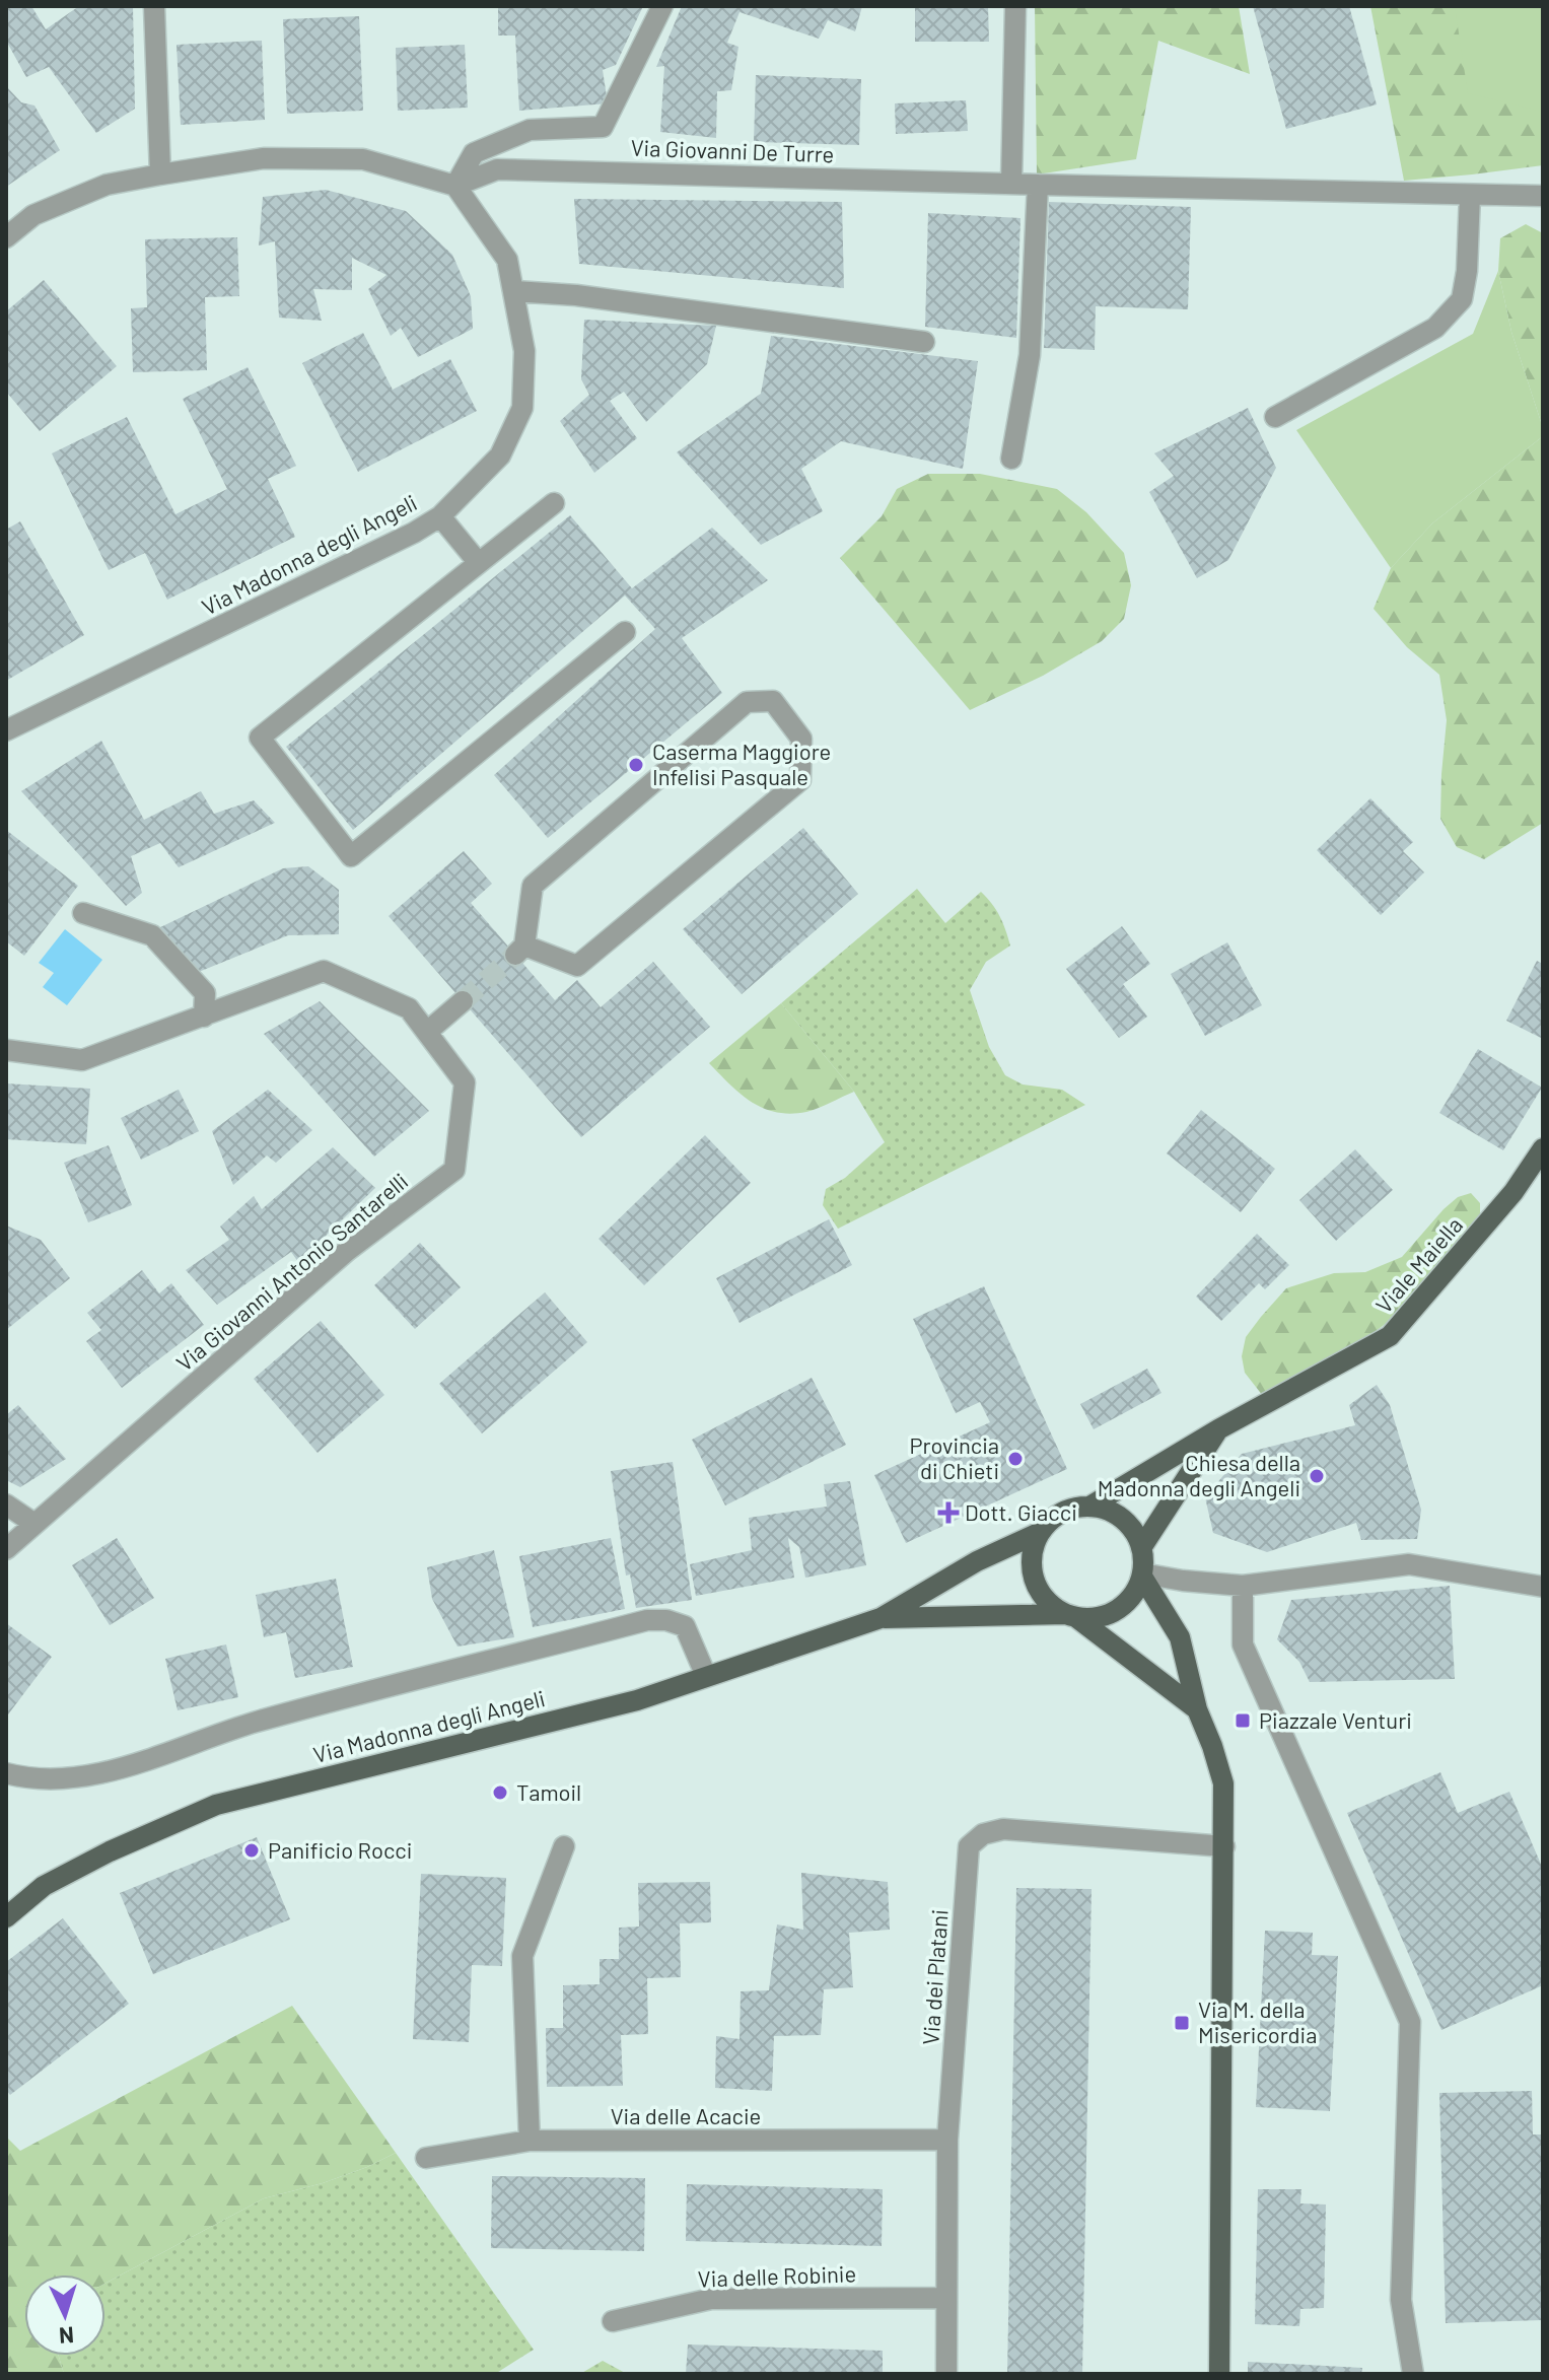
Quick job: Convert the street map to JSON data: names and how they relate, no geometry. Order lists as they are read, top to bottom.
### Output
{
  "streets": {
    "main road": ["Via Madonna degli Angeli", "Viale Maiella"],
    "street": [
      "Via Giovanni De Turre",
      "Via Giovanni Antonio Santarelli",
      "Via dei Platani",
      "Via delle Acacie",
      "Via delle Robinie"
    ]
  },
  "crossings": [
    ["Via Giovanni De Turre", "Via Madonna degli Angeli"],
    ["Via dei Platani", "Via delle Acacie"],
    ["Via dei Platani", "Via delle Robinie"]
  ],
  "places": {
    "other": [
      "Caserma Maggiore Infelisi Pasquale",
      "Provincia di Chieti",
      "Chiesa della Madonna degli Angeli",
      "Tamoil",
      "Panificio Rocci"
    ],
    "health": ["Dott. Giacci"],
    "transit": ["Piazzale Venturi", "Via M. della Misericordia"]
  },
  "north": "bottom"
}
